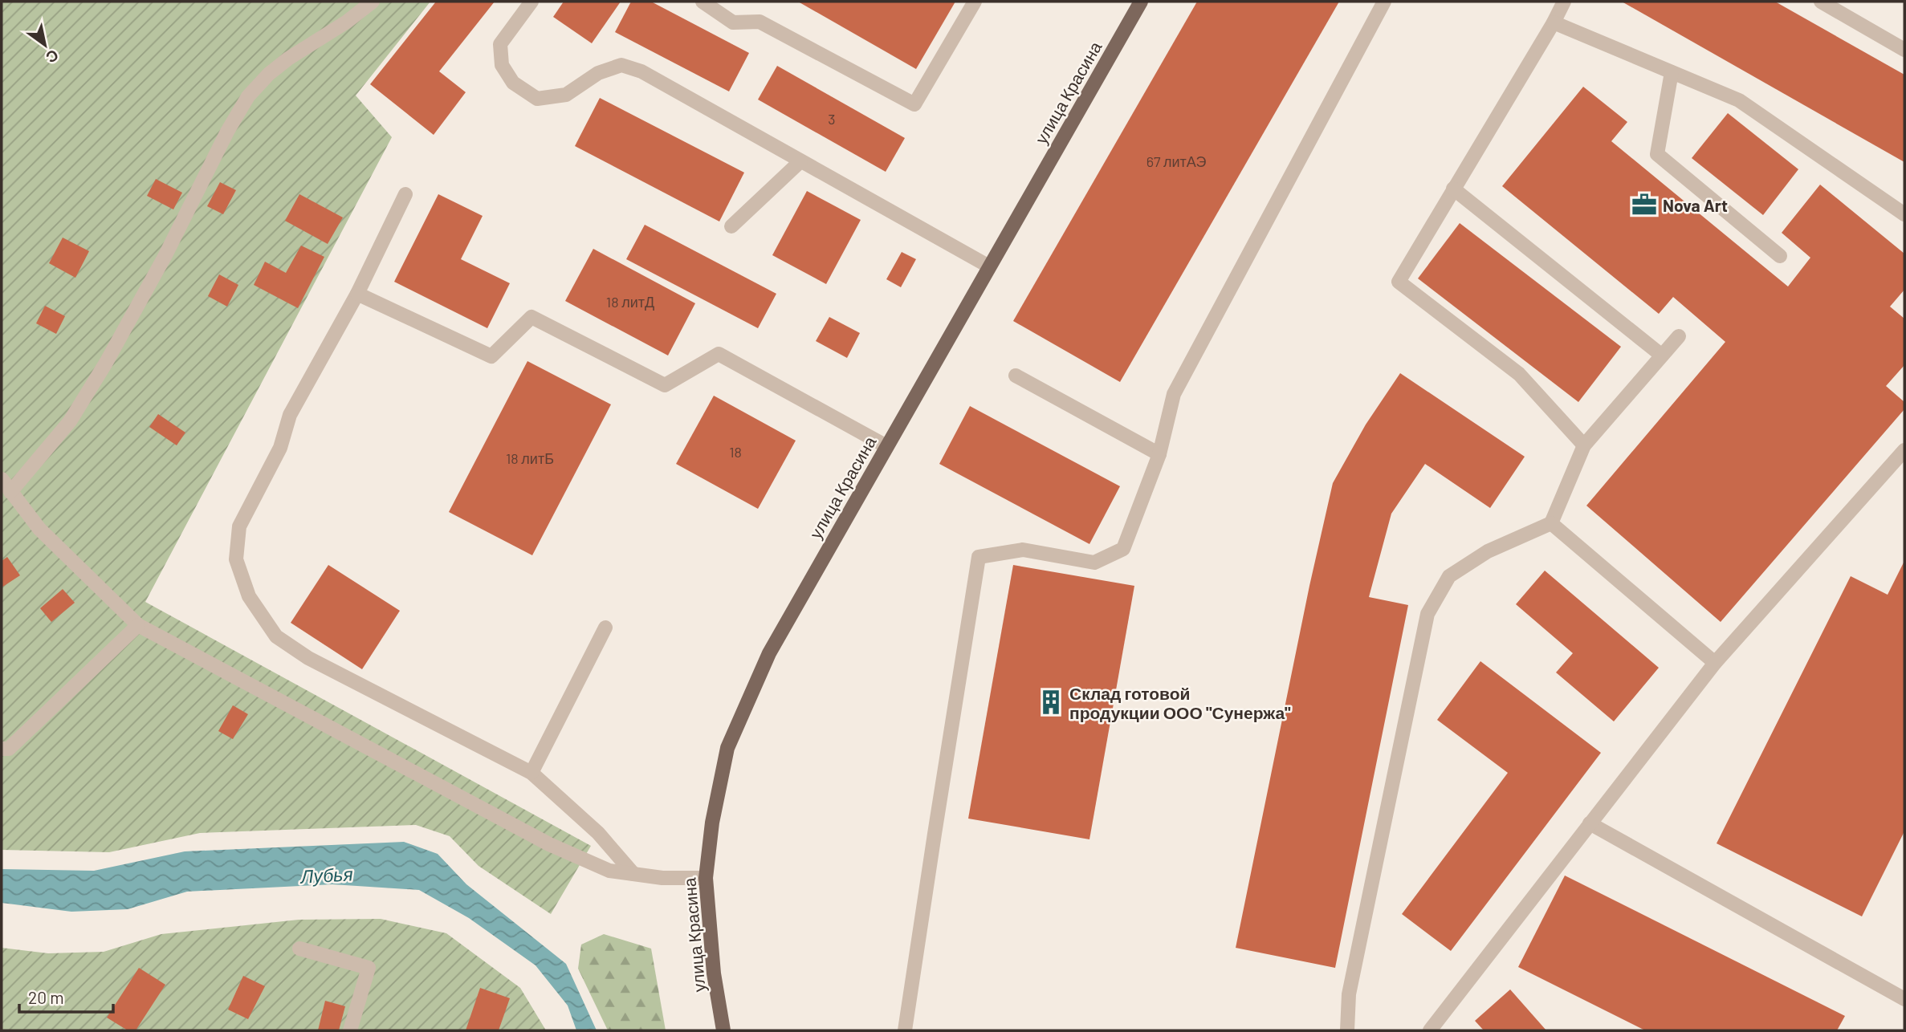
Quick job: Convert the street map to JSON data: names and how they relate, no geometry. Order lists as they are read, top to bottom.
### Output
{
  "streets": {
    "main road": ["улица Красина"]
  },
  "water": ["Лубья"],
  "places": {
    "office": ["Nova Art"],
    "building": ["Склад готовой продукции ООО \"Сунержа\""]
  },
  "house_numbers": [
    "3",
    "67 литАЭ",
    "18 литД",
    "18",
    "18 литБ"
  ],
  "scale_bar": "20 m",
  "north": "bottom right"
}
